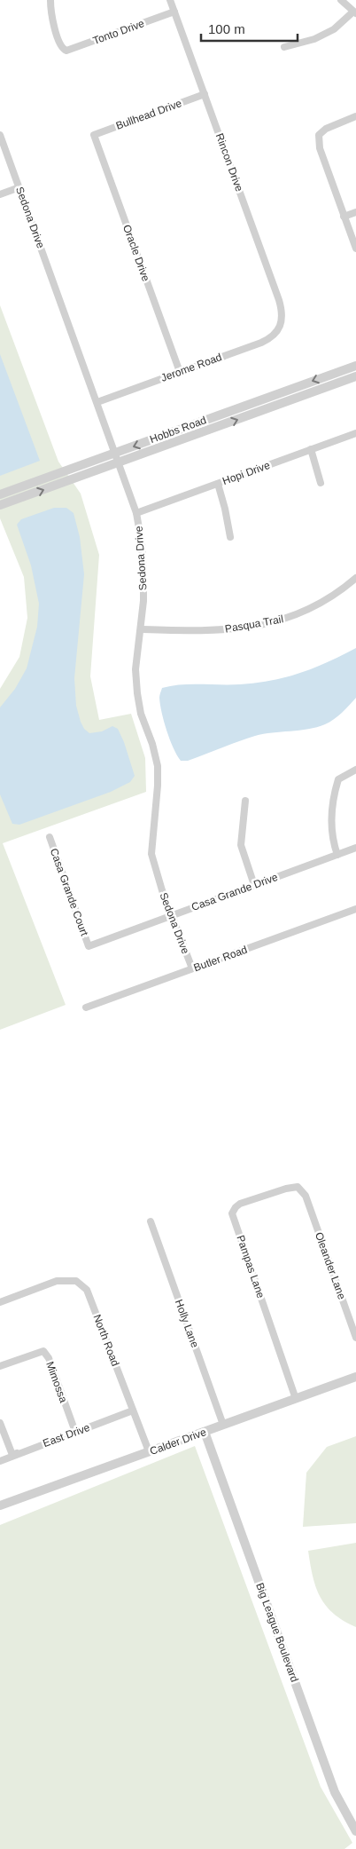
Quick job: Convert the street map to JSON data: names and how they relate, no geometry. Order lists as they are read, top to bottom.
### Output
{
  "streets": {
    "street": [
      "Tonto Drive",
      "Bullhead Drive",
      "Rincon Drive",
      "Sedona Drive",
      "Oracle Drive",
      "Jerome Road",
      "Hobbs Road",
      "Hopi Drive",
      "Pasqua Trail",
      "Casa Grande Court",
      "Casa Grande Drive",
      "Butler Road",
      "Oleander Lane",
      "Pampas Lane",
      "Holly Lane",
      "North Road",
      "Mimossa",
      "East Drive",
      "Calder Drive",
      "Big League Boulevard"
    ]
  },
  "crossings": [
    ["Tonto Drive", "Rincon Drive"],
    ["Bullhead Drive", "Rincon Drive"],
    ["Bullhead Drive", "Oracle Drive"],
    ["Rincon Drive", "Jerome Road"],
    ["Sedona Drive", "Jerome Road"],
    ["Sedona Drive", "Hobbs Road"],
    ["Sedona Drive", "Hopi Drive"],
    ["Sedona Drive", "Pasqua Trail"],
    ["Sedona Drive", "Casa Grande Drive"],
    ["Sedona Drive", "Butler Road"],
    ["Oracle Drive", "Jerome Road"],
    ["Casa Grande Court", "Casa Grande Drive"],
    ["Oleander Lane", "Pampas Lane"],
    ["Pampas Lane", "Calder Drive"],
    ["Holly Lane", "Calder Drive"],
    ["North Road", "East Drive"],
    ["North Road", "Calder Drive"],
    ["Mimossa", "East Drive"],
    ["Calder Drive", "Big League Boulevard"]
  ],
  "scale_bar": "100 m"
}
